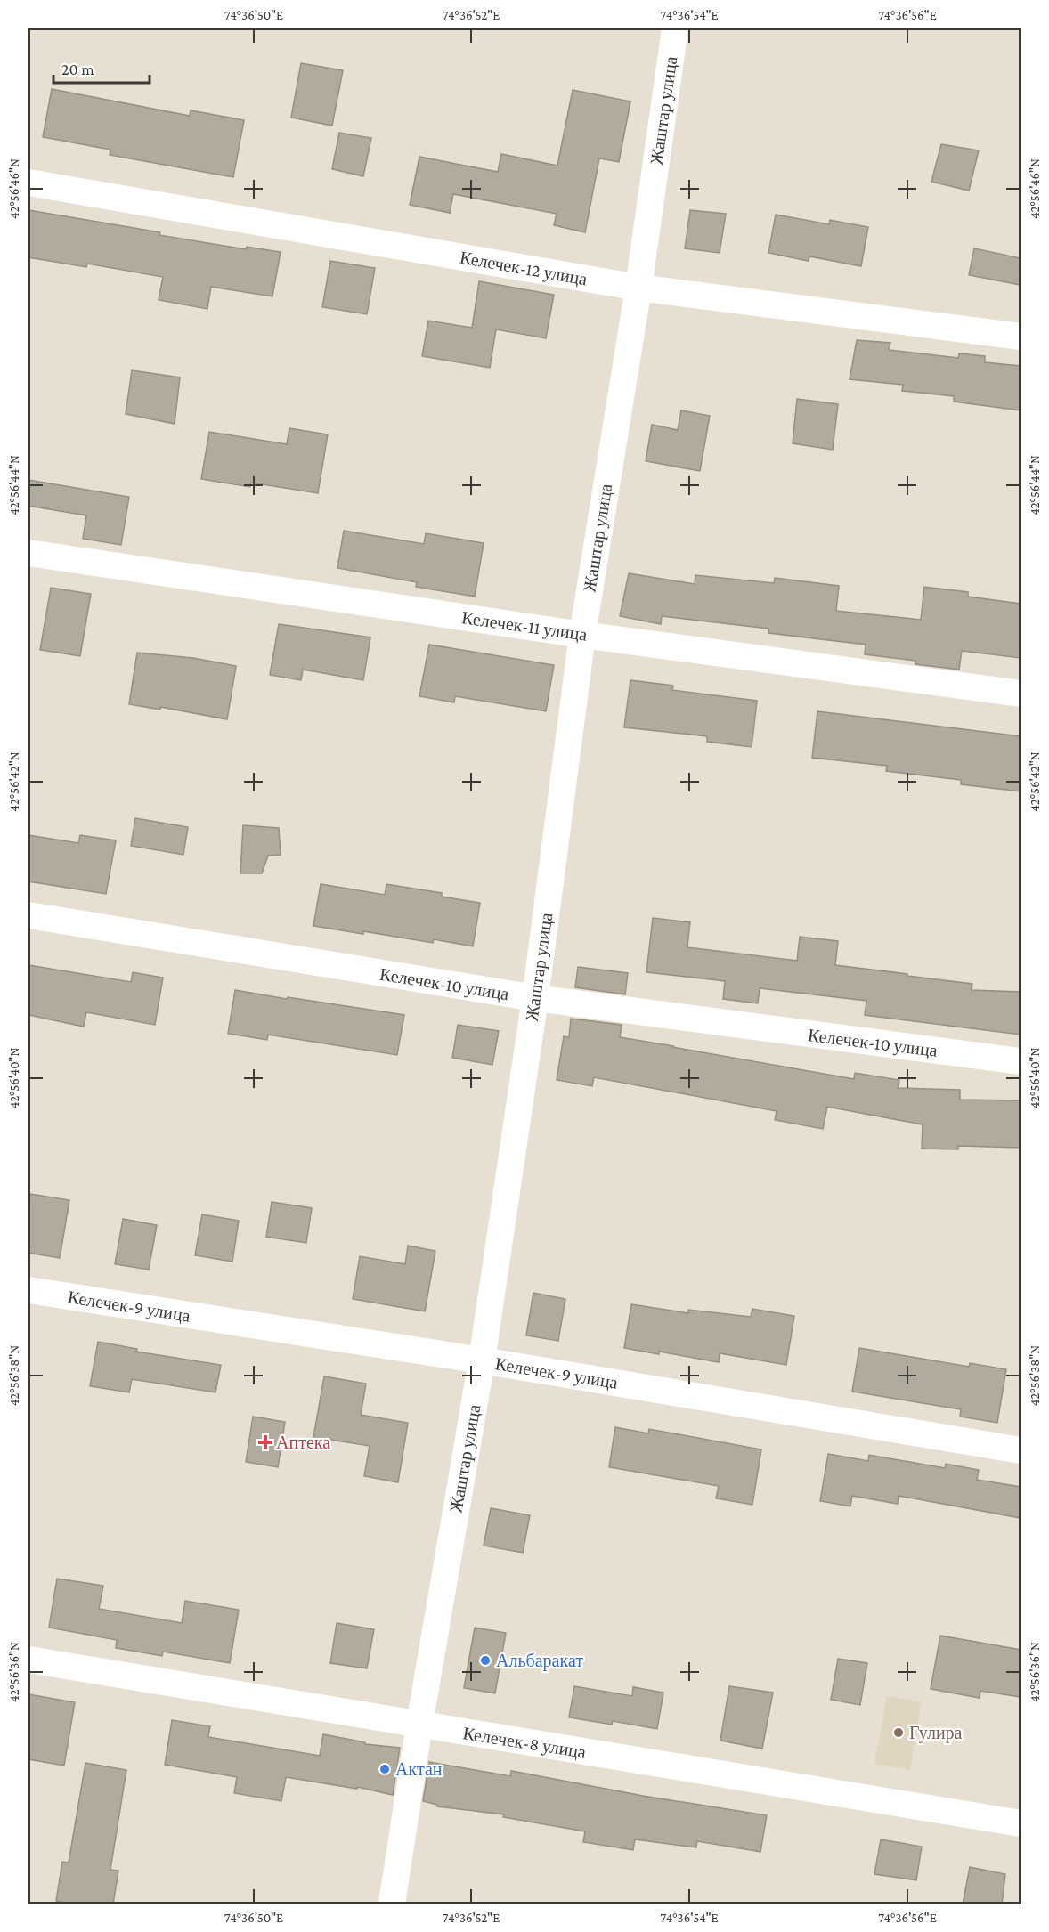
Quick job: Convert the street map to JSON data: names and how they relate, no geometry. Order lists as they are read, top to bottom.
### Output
{
  "streets": {
    "street": [
      "Жаштар улица",
      "Келечек-12 улица",
      "Келечек-11 улица",
      "Келечек-10 улица",
      "Келечек-9 улица",
      "Келечек-8 улица"
    ]
  },
  "crossings": [
    ["Жаштар улица", "Келечек-12 улица"],
    ["Жаштар улица", "Келечек-11 улица"],
    ["Жаштар улица", "Келечек-10 улица"],
    ["Жаштар улица", "Келечек-9 улица"],
    ["Жаштар улица", "Келечек-8 улица"]
  ],
  "places": {
    "health": ["Аптека"],
    "other": ["Альбаракат", "Гулира", "Актан"]
  },
  "scale_bar": "20 m",
  "coordinates": [
    "74°36'50\"E",
    "74°36'52\"E",
    "74°36'54\"E",
    "74°36'56\"E",
    "42°56'46\"N",
    "42°56'44\"N",
    "42°56'42\"N",
    "42°56'40\"N",
    "42°56'38\"N",
    "42°56'36\"N"
  ]
}
